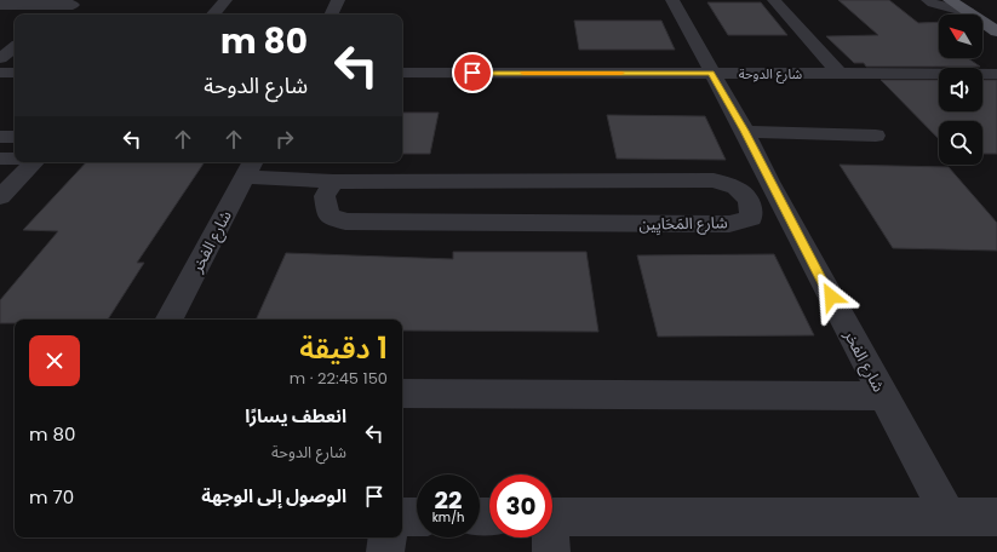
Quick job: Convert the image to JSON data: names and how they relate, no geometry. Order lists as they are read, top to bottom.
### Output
{
  "streets": {
    "street": ["شارع الدوحة", "شارع المَحَايِين", "شارع الفخر"]
  },
  "crossings": [
    ["شارع الدوحة", "شارع الفخر"],
    ["شارع المَحَايِين", "شارع الفخر"]
  ],
  "north": "top left",
  "page": {
    "turn": ["80 m", "شارع الدوحة"],
    "heading": ["1 دقيقة", "150 m · 22:45"],
    "list": [
      {
        "name": "انعطف يسارًا",
        "note": "شارع الدوحة",
        "value": "80 m"
      },
      {
        "name": "الوصول إلى الوجهة",
        "value": "70 m"
      }
    ],
    "speed": "22 km/h",
    "limit": "30"
  }
}
